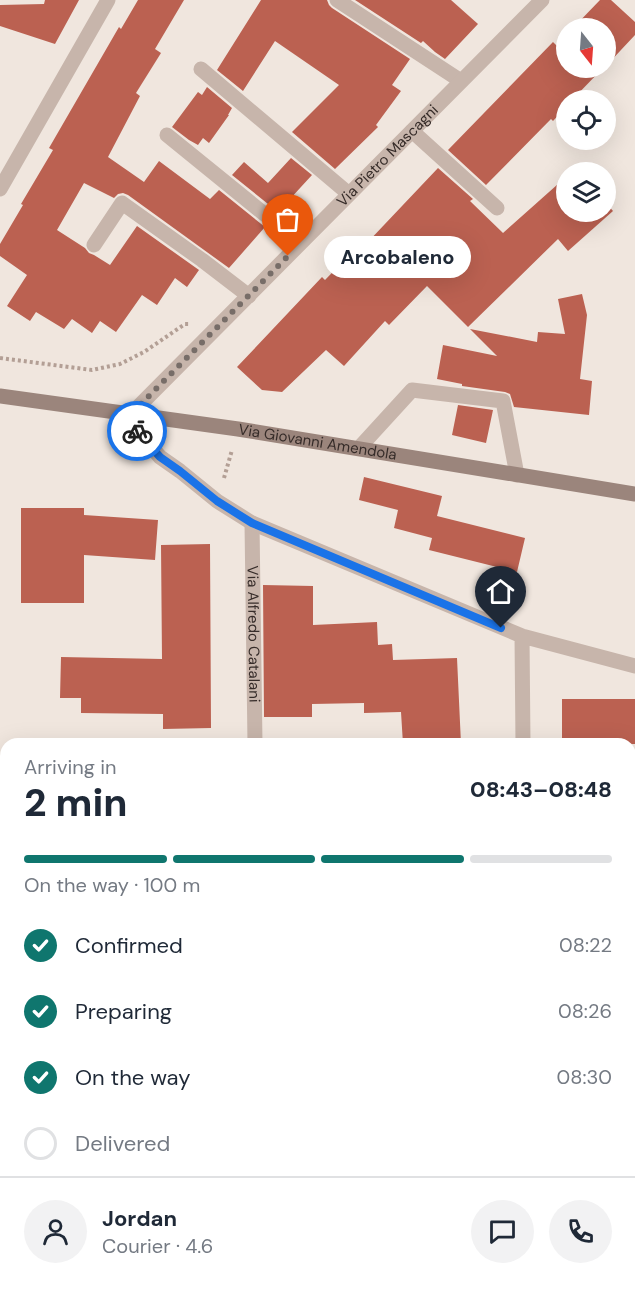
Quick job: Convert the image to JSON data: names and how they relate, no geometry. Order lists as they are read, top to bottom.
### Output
{
  "streets": {
    "main road": ["Via Giovanni Amendola"],
    "street": ["Via Pietro Mascagni", "Via Alfredo Catalani"]
  },
  "crossings": [
    ["Via Pietro Mascagni", "Via Giovanni Amendola"]
  ],
  "places": ["Arcobaleno"],
  "north": "bottom",
  "page": {
    "bubble": "Arcobaleno",
    "heading": ["2 min", "Arriving in", "08:43–08:48"],
    "panel": ["Jordan", "Courier · 4.6"],
    "bar": "On the way · 100 m",
    "list": [
      ["Confirmed", "08:22"],
      ["Preparing", "08:26"],
      ["On the way", "08:30"],
      "Delivered"
    ]
  }
}
